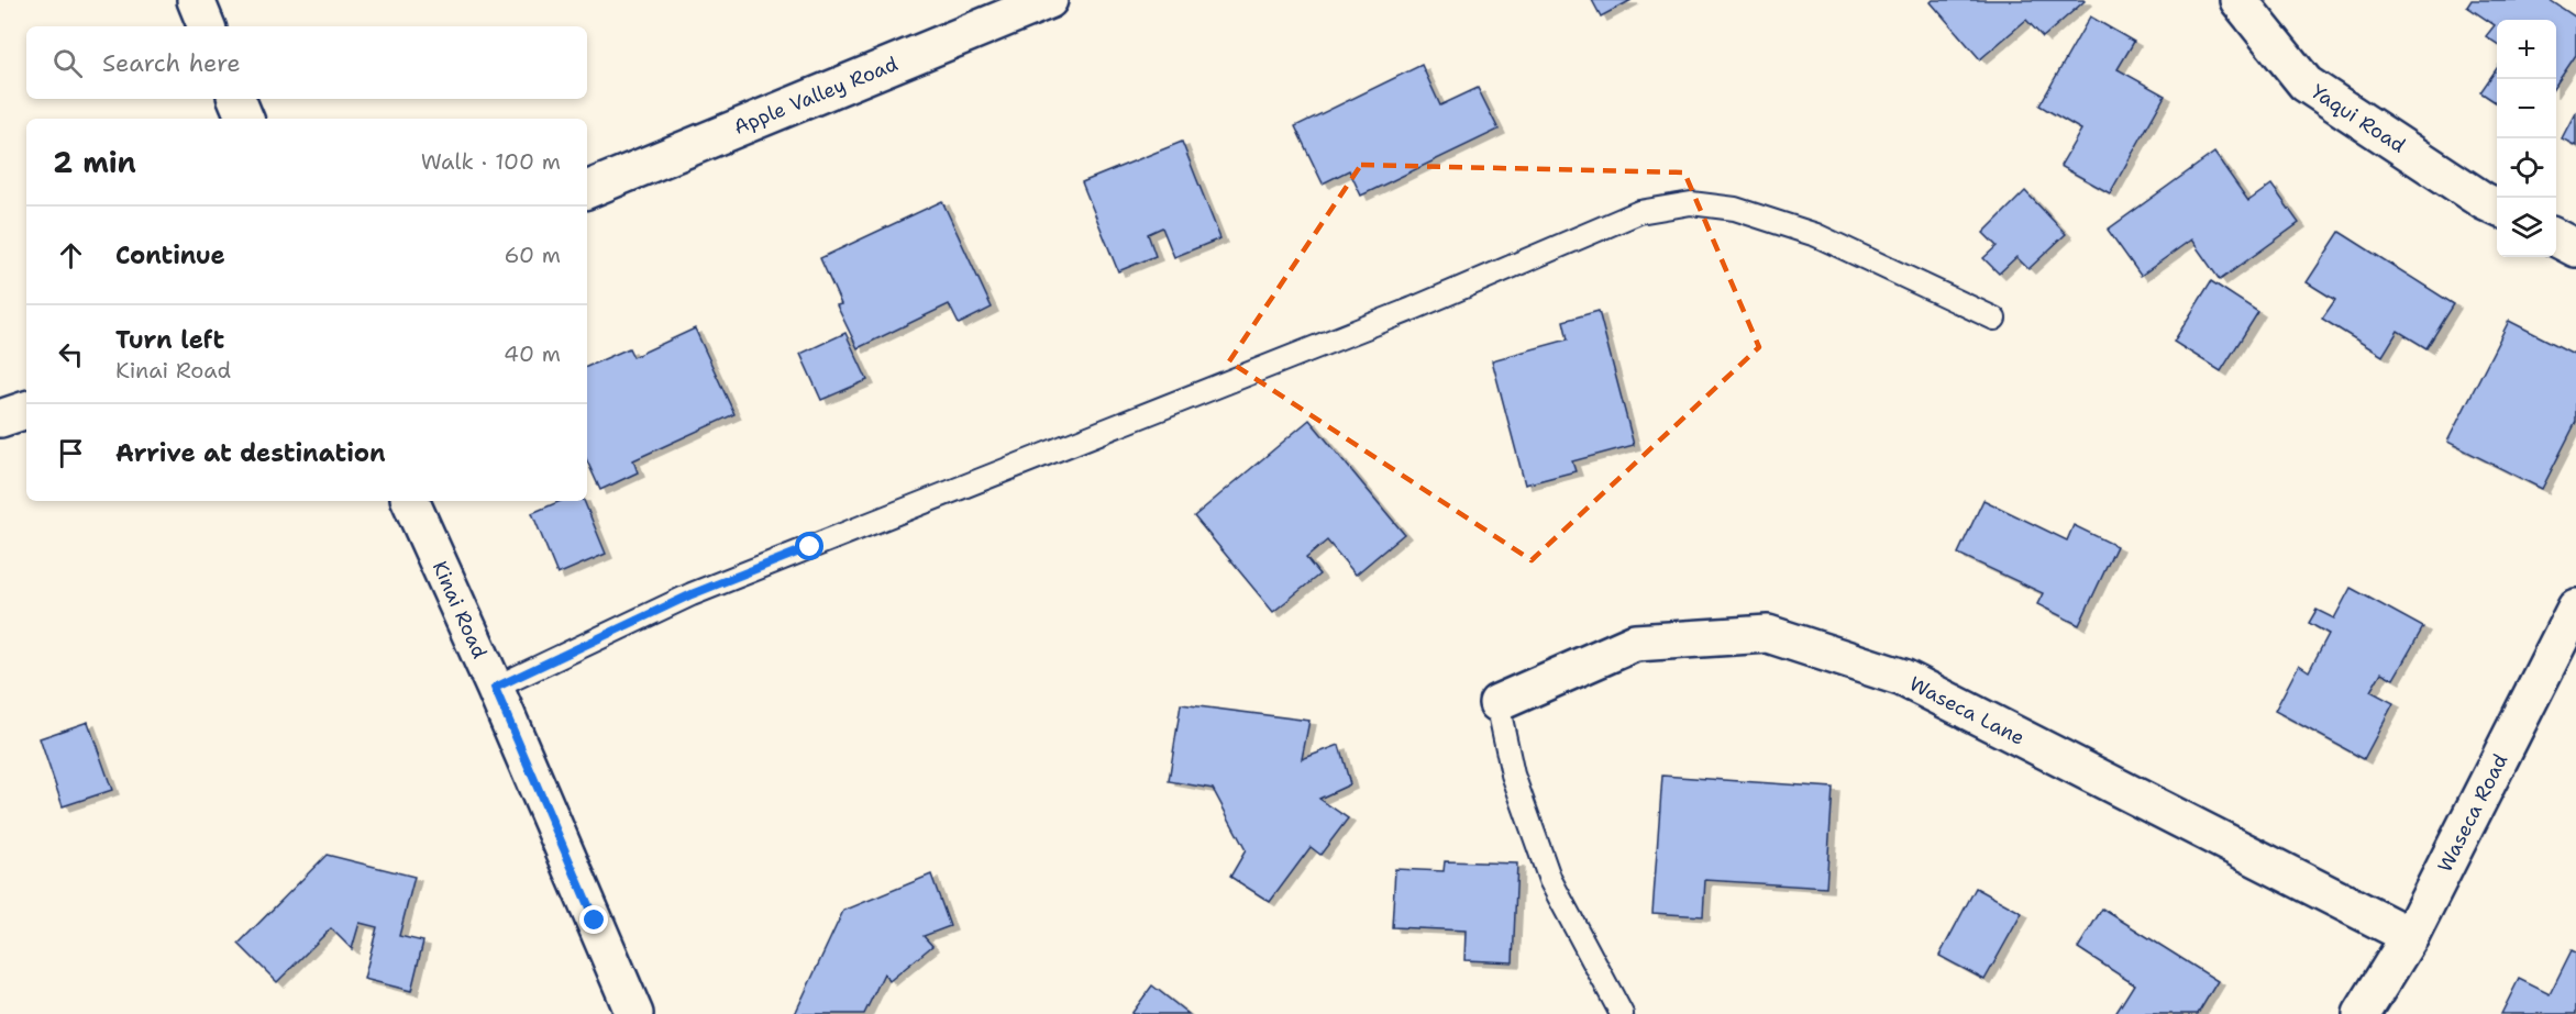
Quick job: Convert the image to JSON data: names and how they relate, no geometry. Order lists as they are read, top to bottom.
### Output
{
  "streets": {
    "street": [
      "Apple Valley Road",
      "Yaqui Road",
      "Kinai Road",
      "Waseca Lane",
      "Waseca Road"
    ]
  },
  "crossings": [
    ["Waseca Lane", "Waseca Road"]
  ],
  "page": {
    "map_buttons": ["+", "−"],
    "search": "Search here",
    "heading": ["2 min", "Walk · 100 m"],
    "list": [
      ["Continue", "60 m"],
      ["Turn left", "Kinai Road", "40 m"],
      "Arrive at destination"
    ]
  }
}
